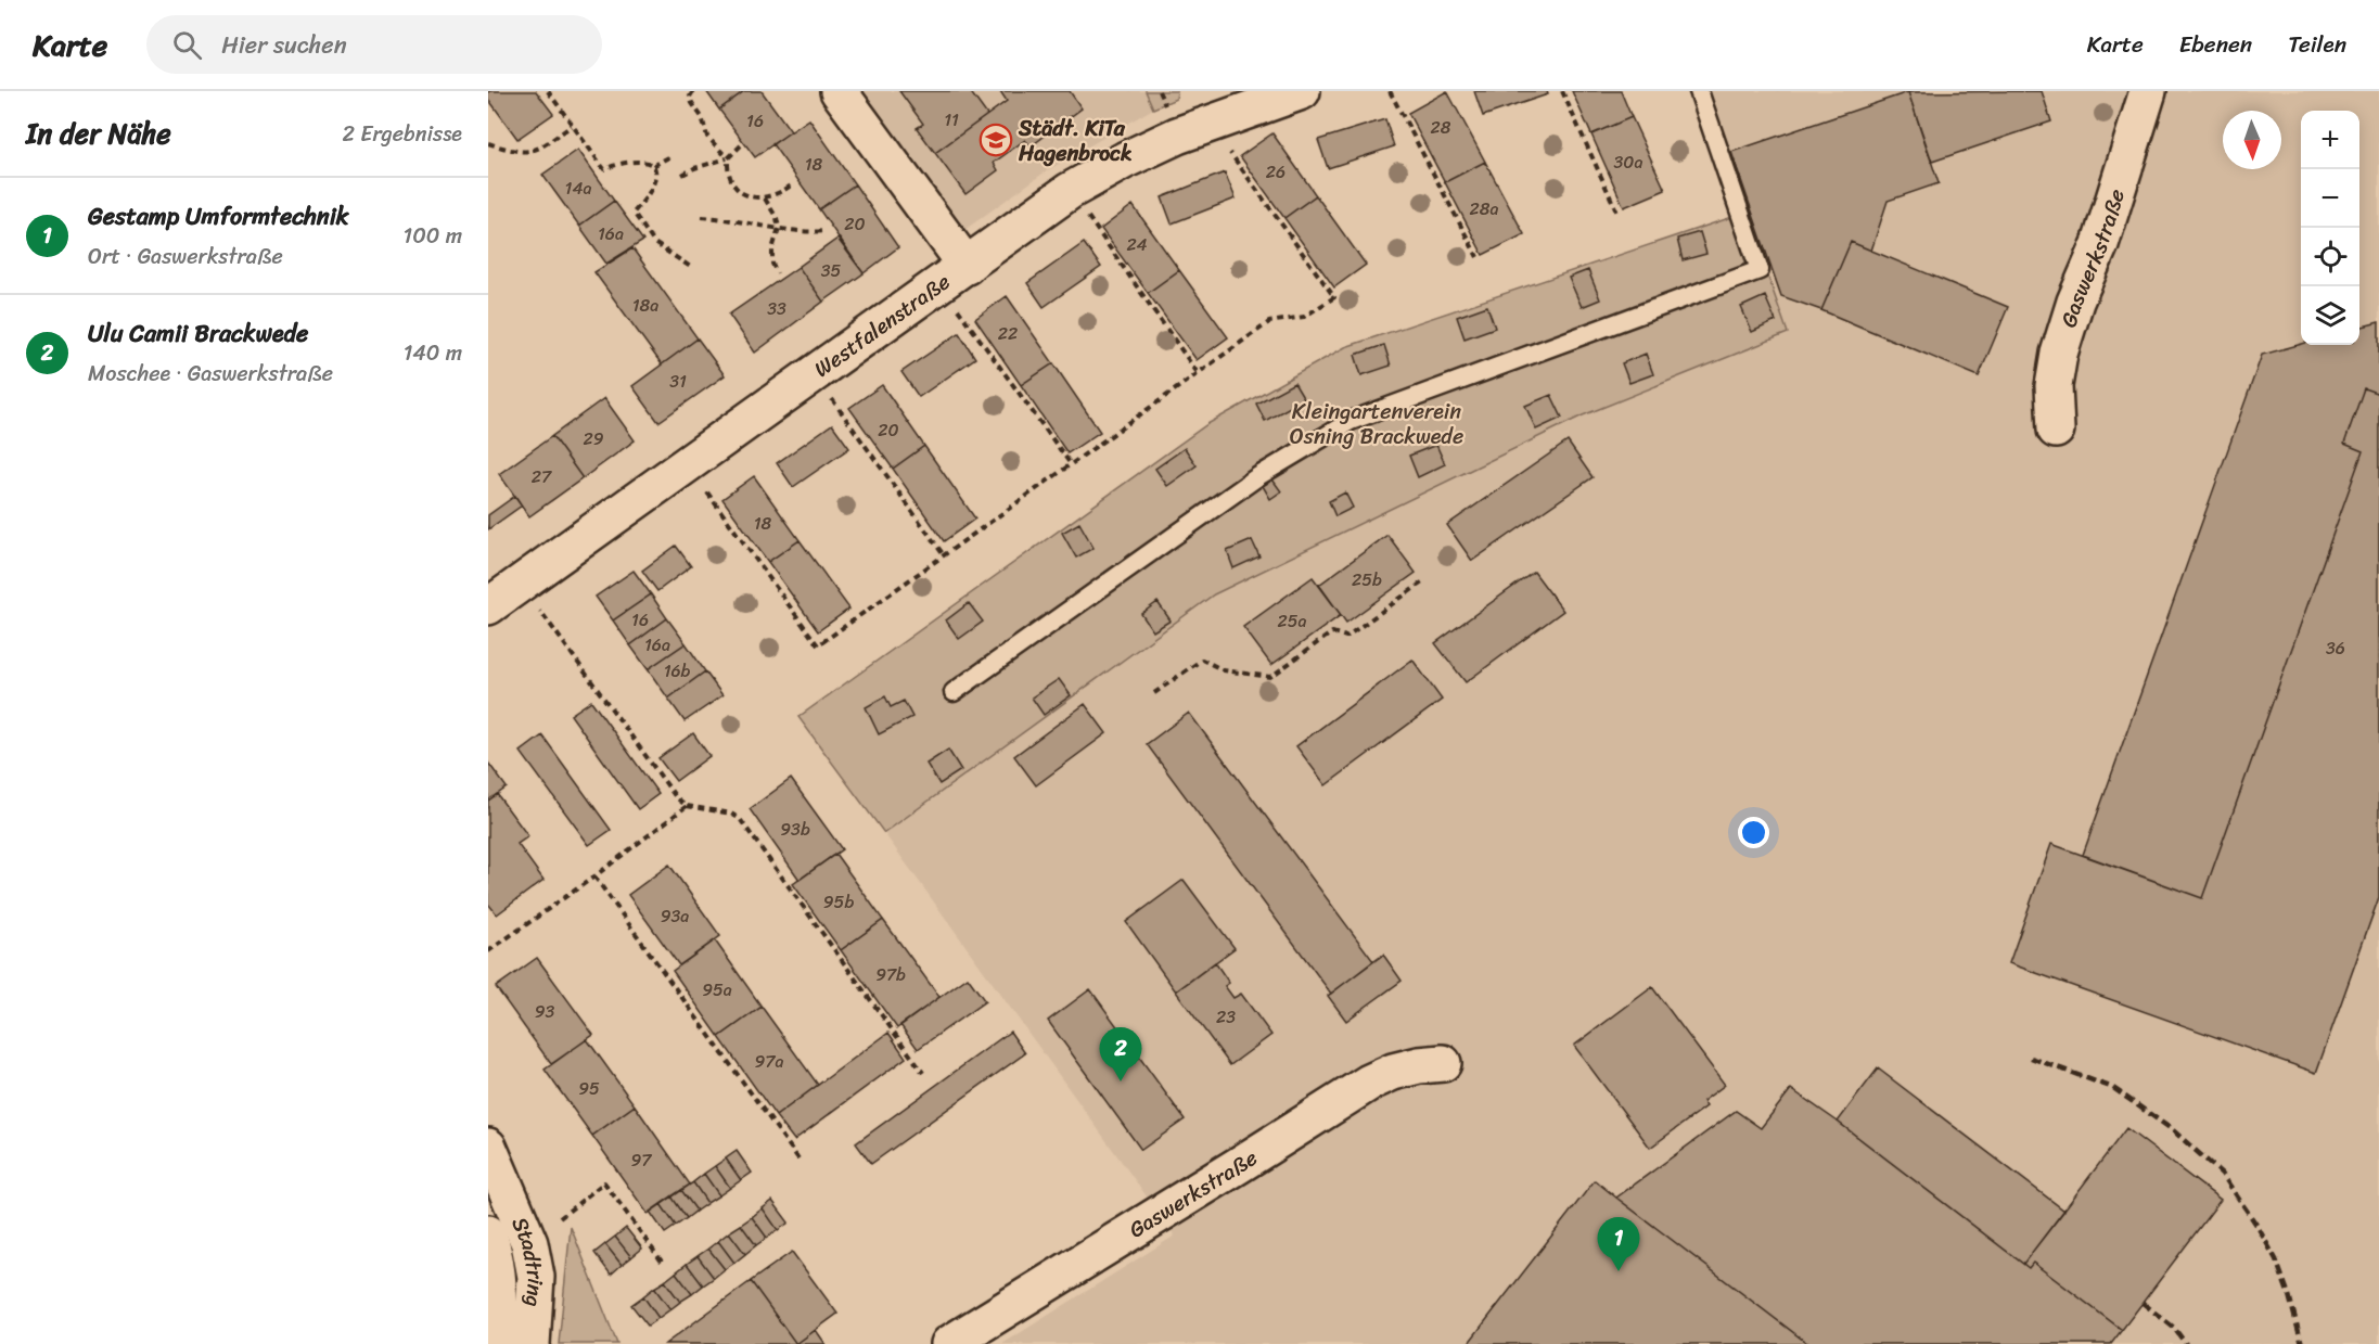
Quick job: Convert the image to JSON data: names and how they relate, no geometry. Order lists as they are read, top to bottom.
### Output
{
  "streets": {
    "street": ["Gaswerkstraße", "Westfalenstraße", "Stadtring"]
  },
  "parks": ["Kleingartenverein Osning Brackwede"],
  "places": {
    "school or university": ["Städt. KiTa Hagenbrock"]
  },
  "house_numbers": [
    "11",
    "16",
    "28",
    "30a",
    "18",
    "26",
    "14a",
    "28a",
    "20",
    "16a",
    "24",
    "35",
    "18a",
    "33",
    "22",
    "31",
    "20",
    "29",
    "27",
    "18",
    "25b",
    "16",
    "25a",
    "16a",
    "36",
    "16b",
    "93b",
    "95b",
    "93a",
    "97b",
    "95a",
    "93",
    "23",
    "97a",
    "95",
    "97"
  ],
  "north": "bottom",
  "page": {
    "header": "Karte",
    "search": "Hier suchen",
    "nav": ["Karte", "Ebenen", "Teilen"],
    "heading": ["In der Nähe", "2 Ergebnisse"],
    "map_buttons": ["+", "−"],
    "list": [
      {
        "mark": "1",
        "name": "Gestamp Umformtechnik",
        "note": "Ort · Gaswerkstraße",
        "value": "100 m"
      },
      {
        "mark": "2",
        "name": "Ulu Camii Brackwede",
        "note": "Moschee · Gaswerkstraße",
        "value": "140 m"
      }
    ],
    "pins": ["2", "1"]
  }
}
